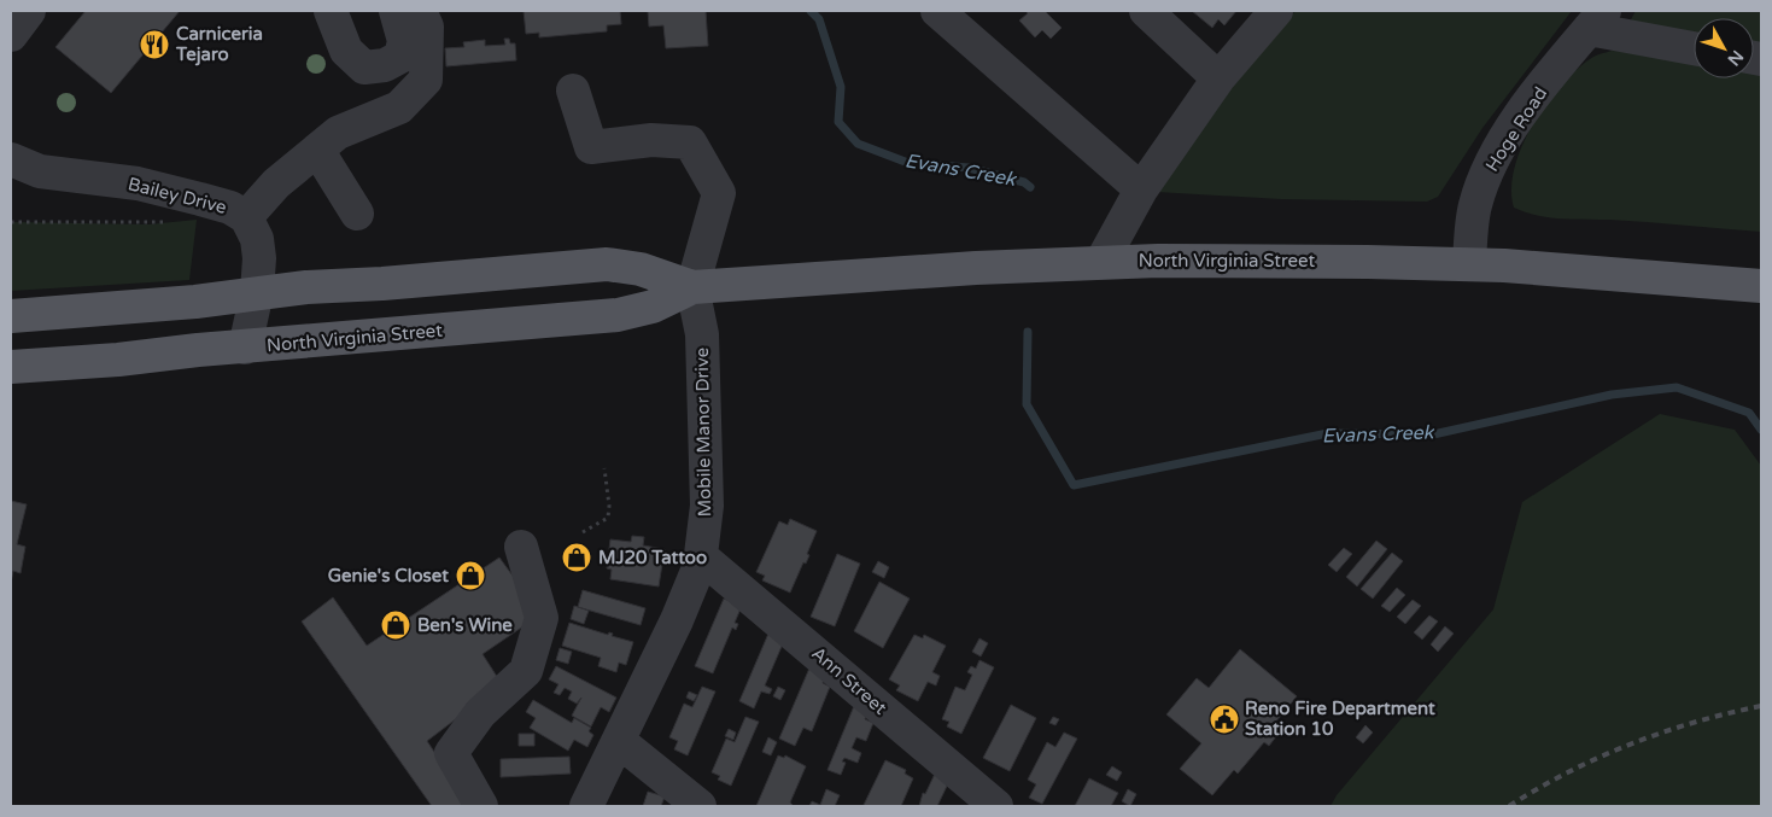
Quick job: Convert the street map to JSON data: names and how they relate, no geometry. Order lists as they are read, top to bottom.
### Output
{
  "streets": {
    "main road": ["North Virginia Street"],
    "street": [
      "Hoge Road",
      "Bailey Drive",
      "Mobile Manor Drive",
      "Ann Street"
    ]
  },
  "crossings": [
    ["Hoge Road", "North Virginia Street"],
    ["Bailey Drive", "North Virginia Street"],
    ["North Virginia Street", "Mobile Manor Drive"],
    ["Mobile Manor Drive", "Ann Street"]
  ],
  "water": ["Evans Creek"],
  "places": {
    "restaurant": ["Carniceria Tejaro"],
    "shop": ["MJ20 Tattoo", "Genie's Closet", "Ben's Wine"],
    "public building": ["Reno Fire Department Station 10"]
  },
  "north": "bottom right"
}
